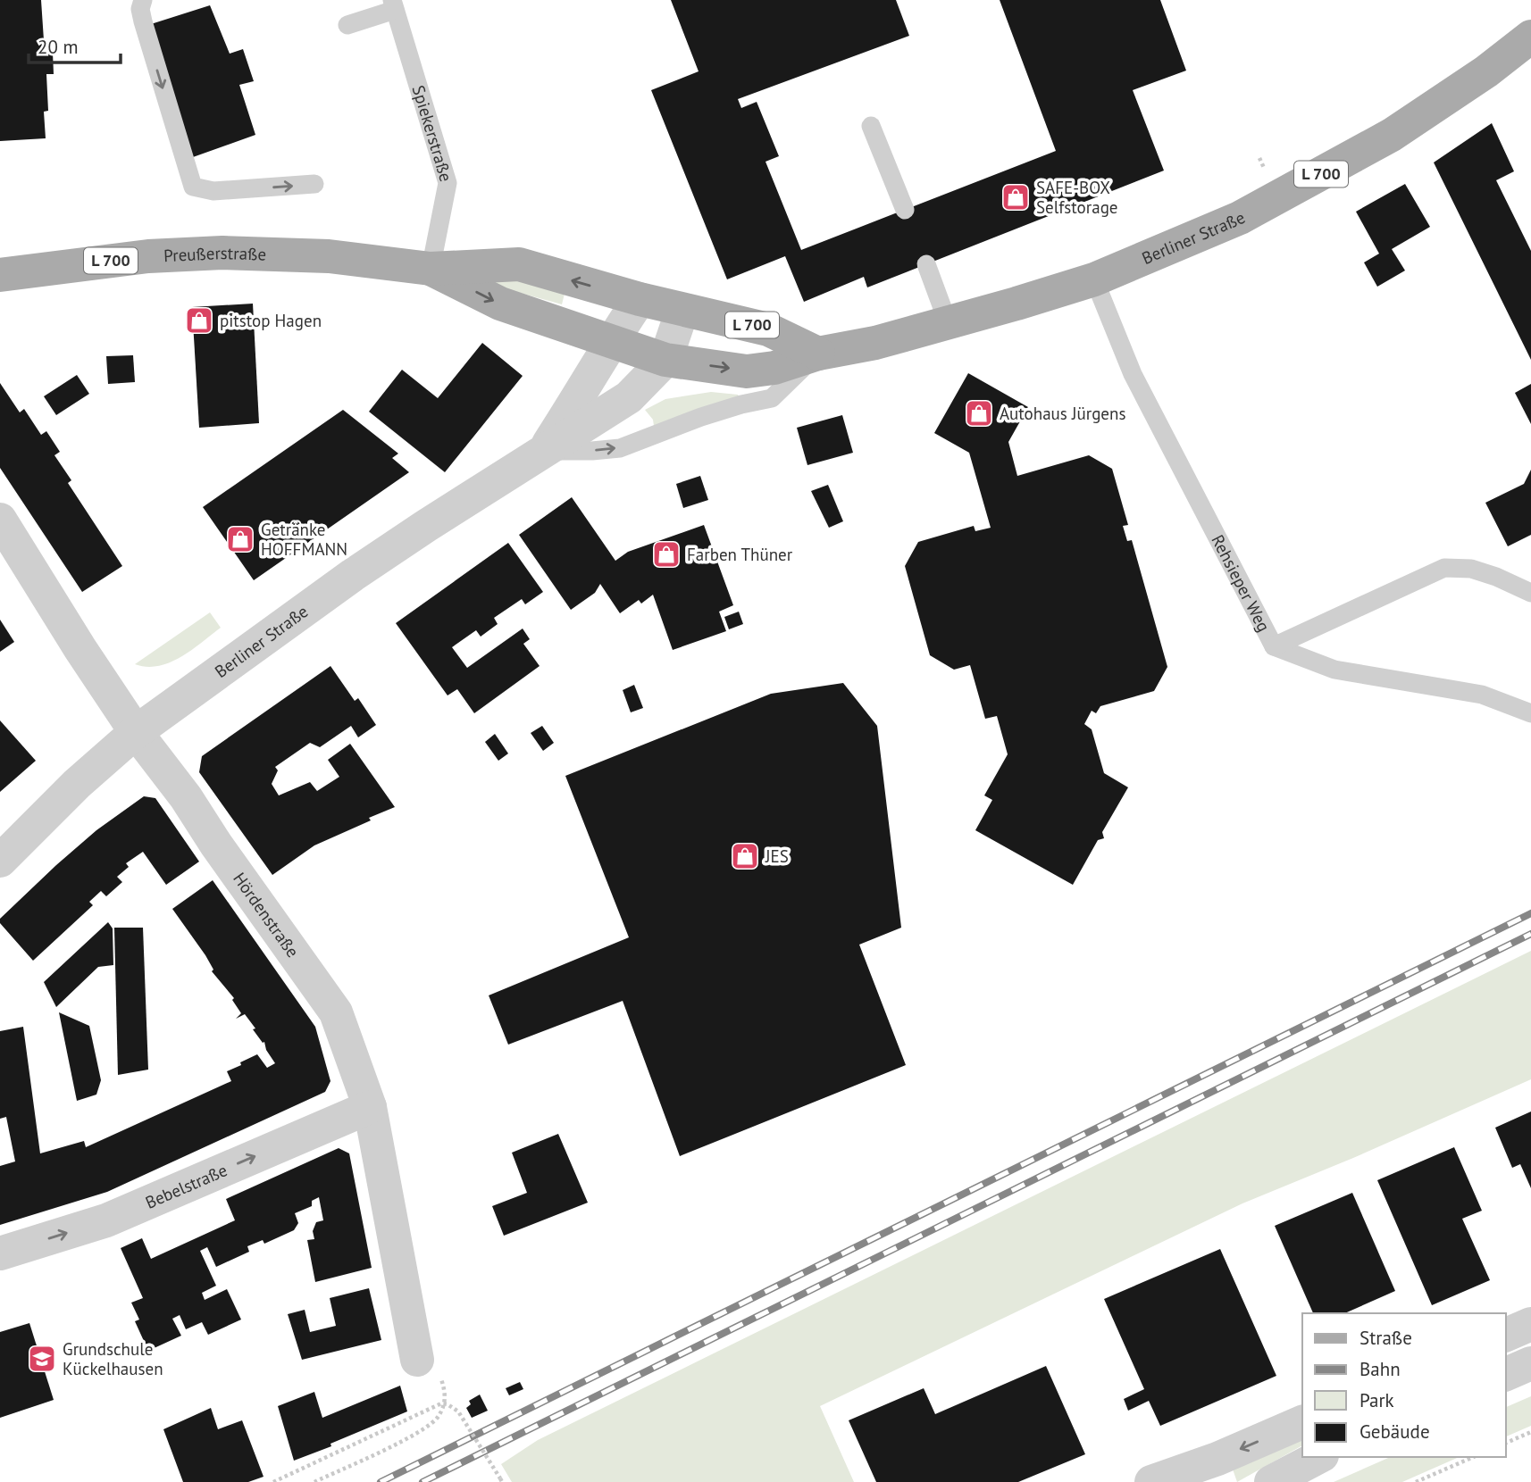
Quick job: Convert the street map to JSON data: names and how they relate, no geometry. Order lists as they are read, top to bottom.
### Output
{
  "streets": {
    "main road": ["L 700", "Berliner Straße", "Preußerstraße"],
    "street": ["Hördenstraße", "Bebelstraße"],
    "lane": ["Spiekerstraße", "Rehsieper Weg"]
  },
  "crossings": [
    ["Spiekerstraße", "Preußerstraße"],
    ["L 700", "Berliner Straße"],
    ["L 700", "Preußerstraße"],
    ["Berliner Straße", "Preußerstraße"],
    ["Berliner Straße", "Rehsieper Weg"],
    ["Berliner Straße", "Hördenstraße"],
    ["Hördenstraße", "Bebelstraße"]
  ],
  "one_way": ["Bebelstraße"],
  "places": {
    "shop": [
      "SAFE-BOX Selfstorage",
      "pitstop Hagen",
      "Autohaus Jürgens",
      "Getränke HOFFMANN",
      "Farben Thüner",
      "JES"
    ],
    "school or university": ["Grundschule Kückelhausen"]
  },
  "legend": [
    "Straße",
    "Bahn",
    "Park",
    "Gebäude"
  ],
  "scale_bar": "20 m"
}
